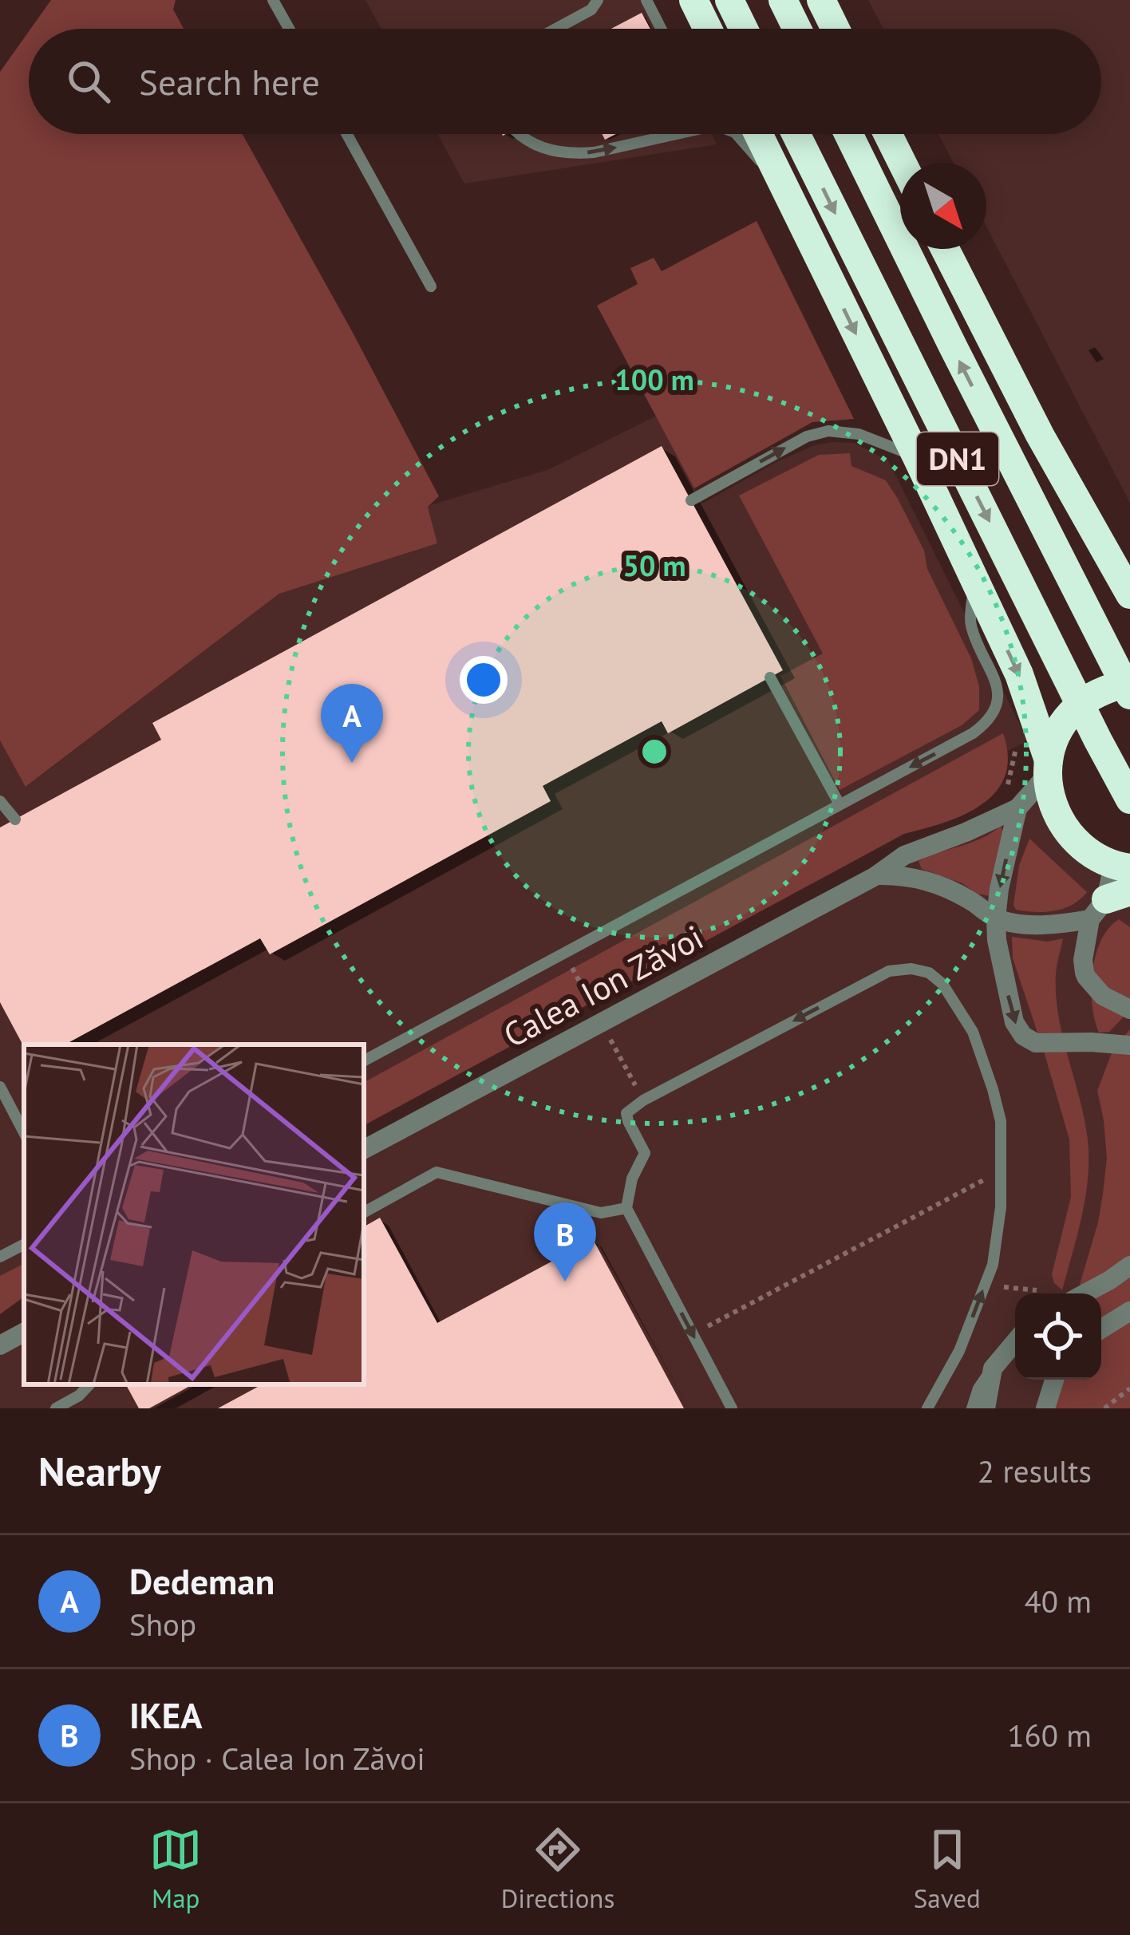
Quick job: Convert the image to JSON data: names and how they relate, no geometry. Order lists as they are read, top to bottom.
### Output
{
  "streets": {
    "highway": ["DN1"],
    "street": ["Calea Ion Zăvoi"]
  },
  "north": "bottom right",
  "page": {
    "search": "Search here",
    "pins": ["A", "B"],
    "heading": ["Nearby", "2 results"],
    "list": [
      {
        "mark": "A",
        "name": "Dedeman",
        "note": "Shop",
        "value": "40 m"
      },
      {
        "mark": "B",
        "name": "IKEA",
        "note": "Shop · Calea Ion Zăvoi",
        "value": "160 m"
      }
    ],
    "nav": ["Map", "Directions", "Saved"]
  },
  "rings": ["100 m", "50 m"]
}
